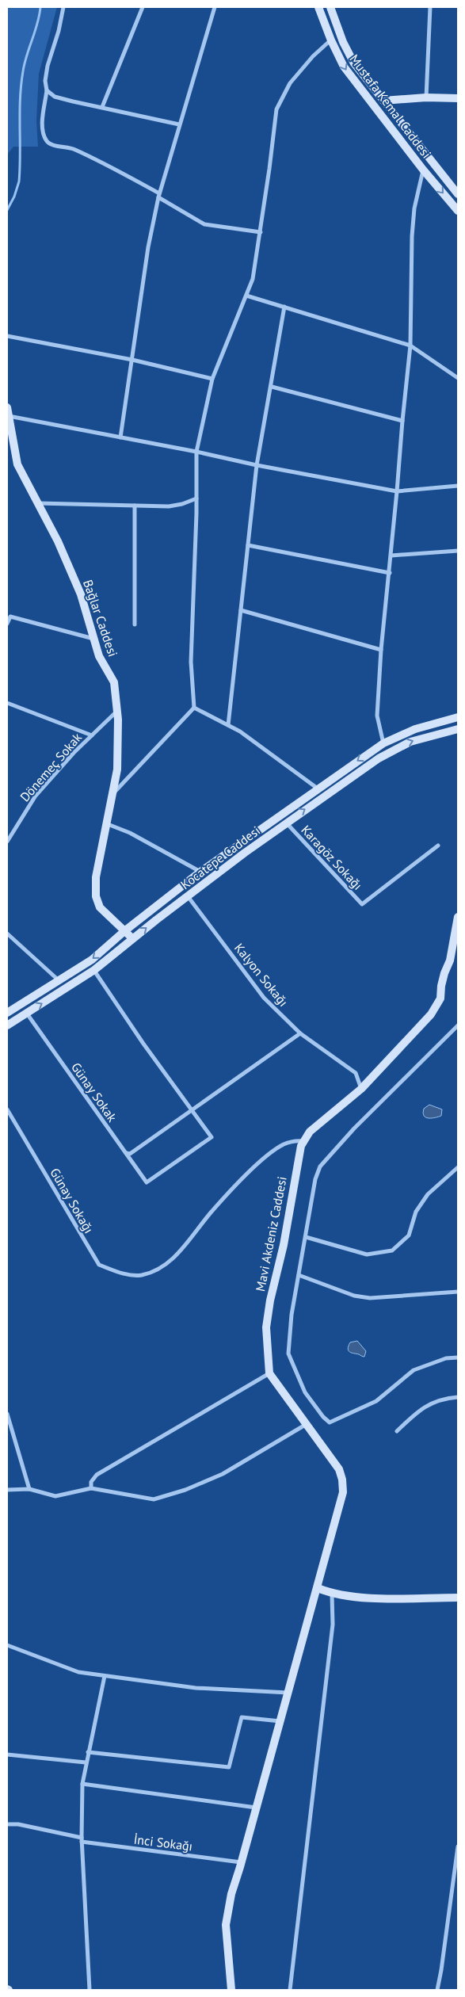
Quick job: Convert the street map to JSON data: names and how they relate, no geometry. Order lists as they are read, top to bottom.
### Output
{
  "streets": {
    "street": [
      "Mustafa Kemal Caddesi",
      "Bağlar Caddesi",
      "Dönemeç Sokak",
      "Kocatepe Caddesi",
      "Karagöz Sokağı",
      "Kalyon Sokağı",
      "Günay Sokak",
      "Günay Sokağı",
      "Mavi Akdeniz Caddesi",
      "İnci Sokağı"
    ]
  },
  "crossings": [
    ["Bağlar Caddesi", "Dönemeç Sokak"],
    ["Bağlar Caddesi", "Kocatepe Caddesi"],
    ["Kocatepe Caddesi", "Karagöz Sokağı"],
    ["Kocatepe Caddesi", "Kalyon Sokağı"],
    ["Kocatepe Caddesi", "Günay Sokak"],
    ["Kalyon Sokağı", "Mavi Akdeniz Caddesi"],
    ["Günay Sokağı", "Mavi Akdeniz Caddesi"]
  ]
}
